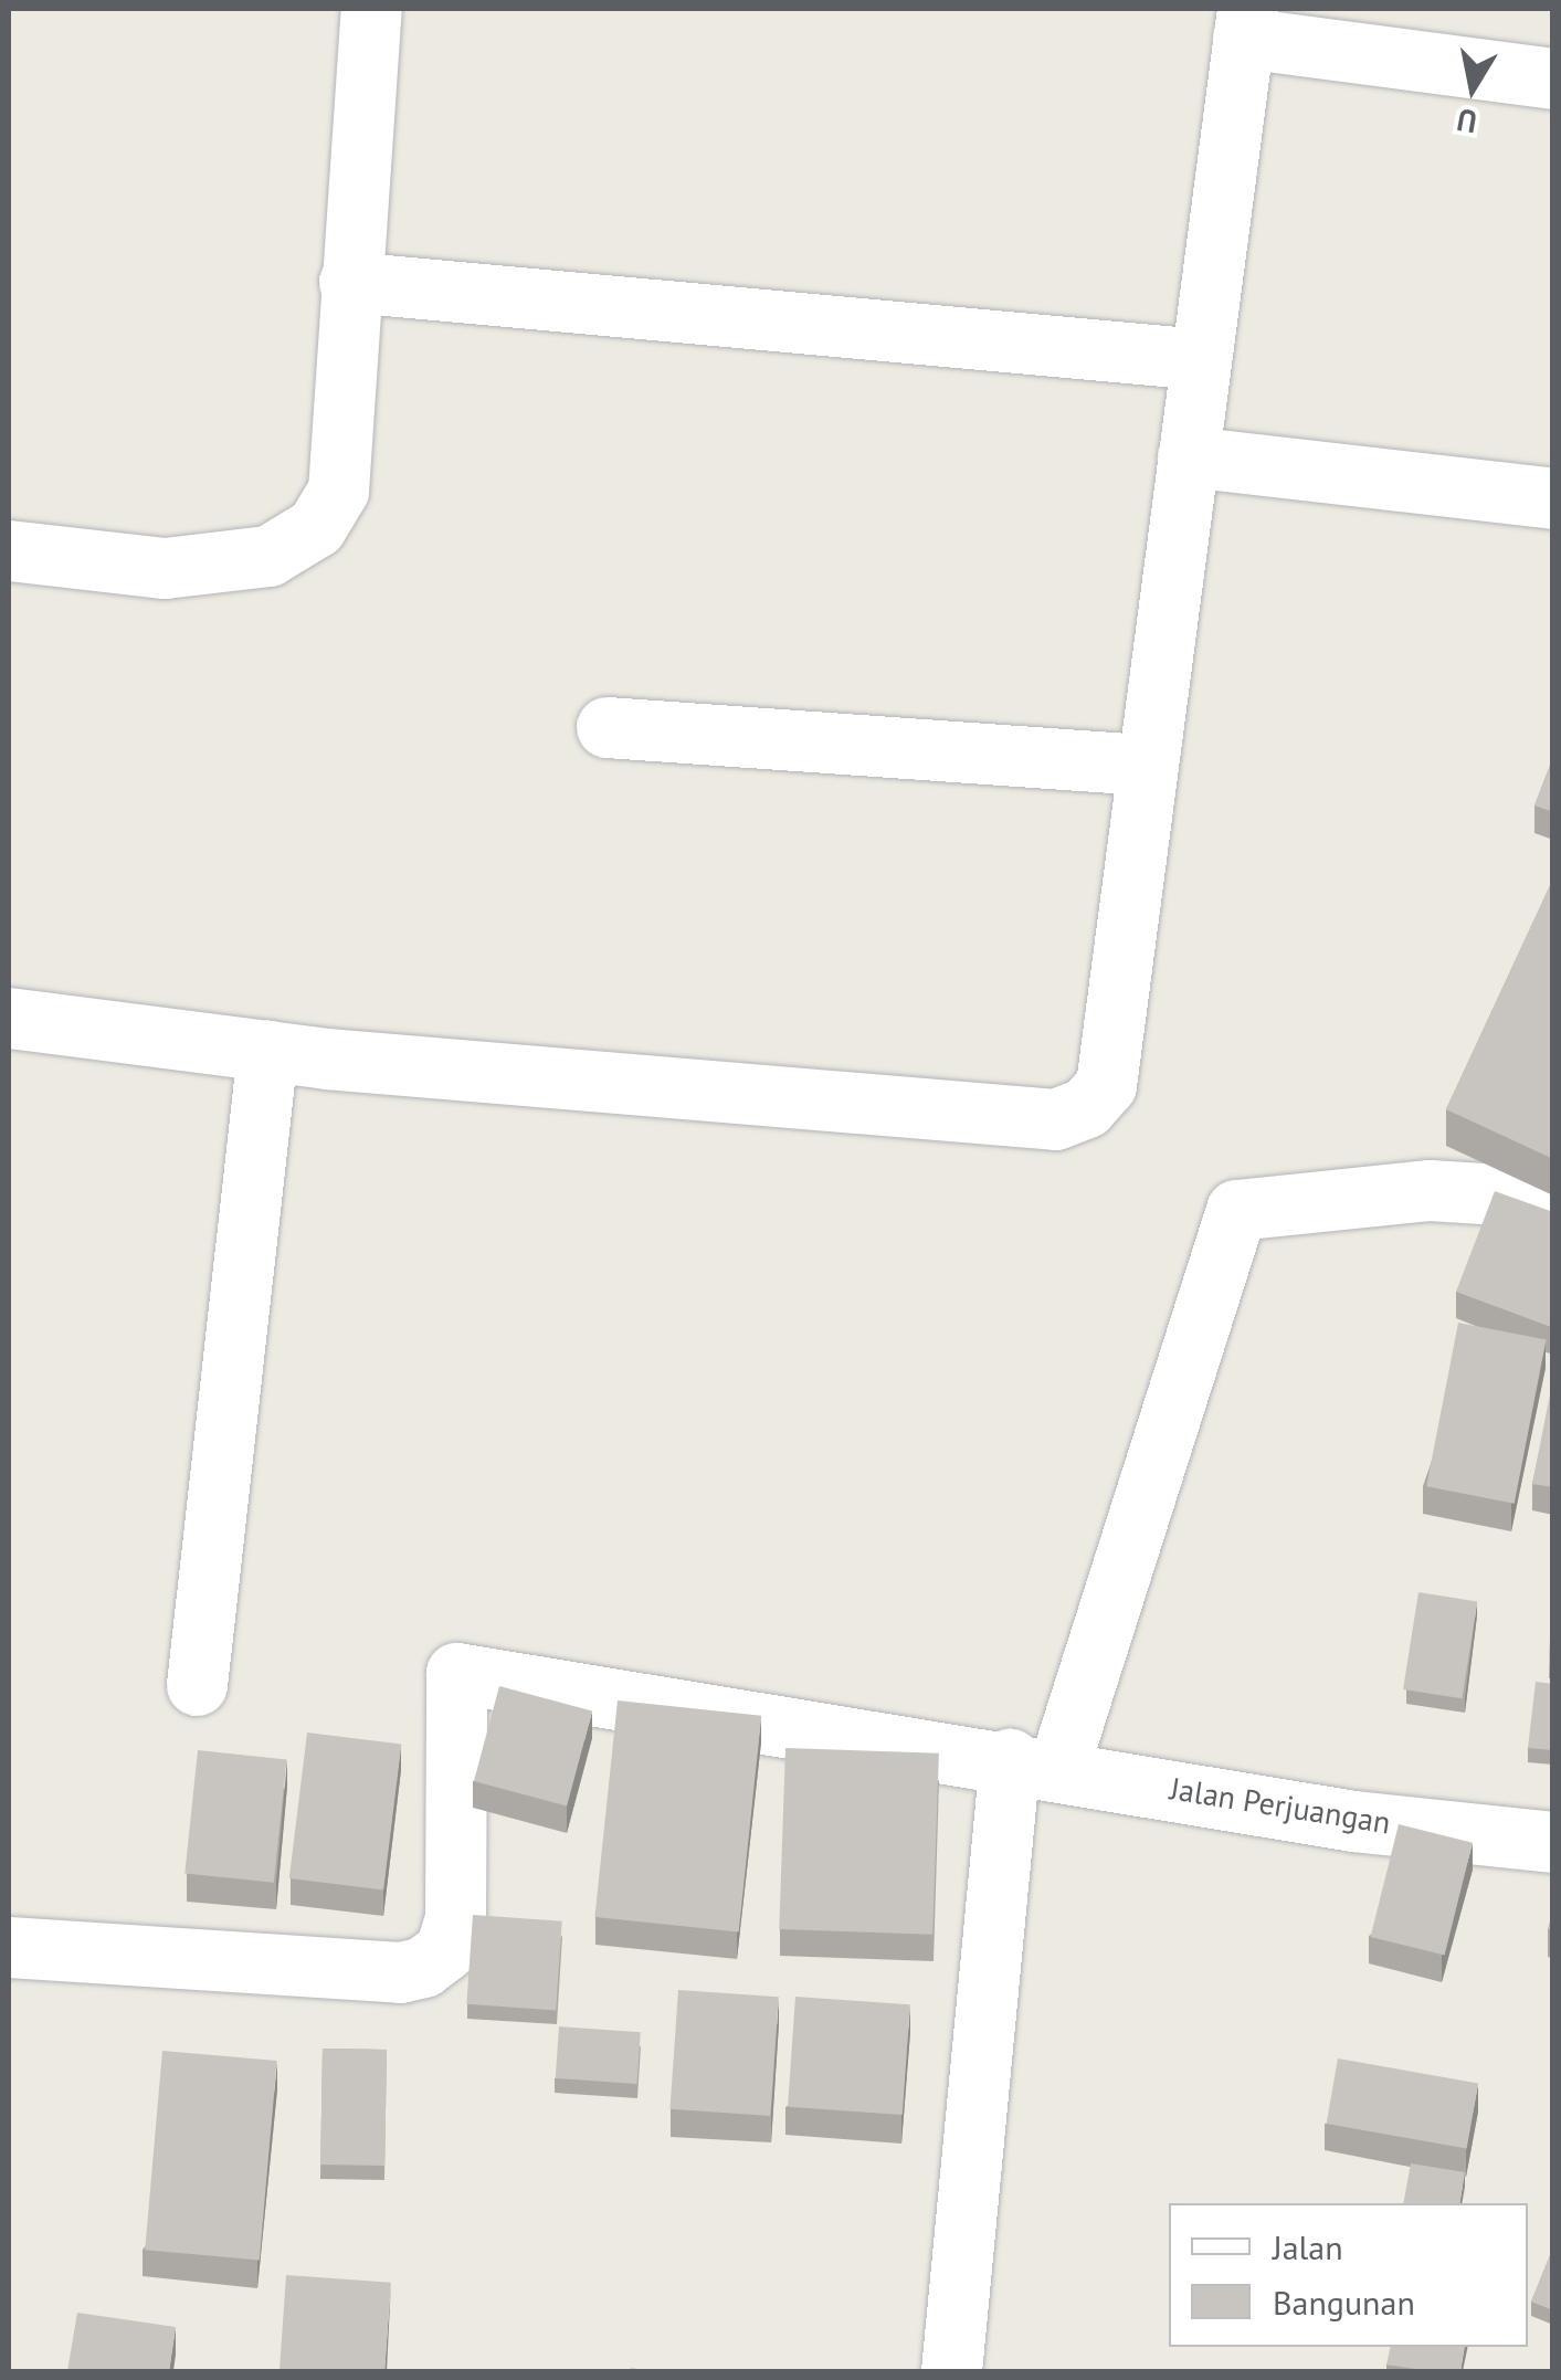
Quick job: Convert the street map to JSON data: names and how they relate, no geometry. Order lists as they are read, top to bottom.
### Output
{
  "streets": {
    "street": ["Jalan Perjuangan"]
  },
  "legend": ["Jalan", "Bangunan"],
  "north": "bottom"
}
